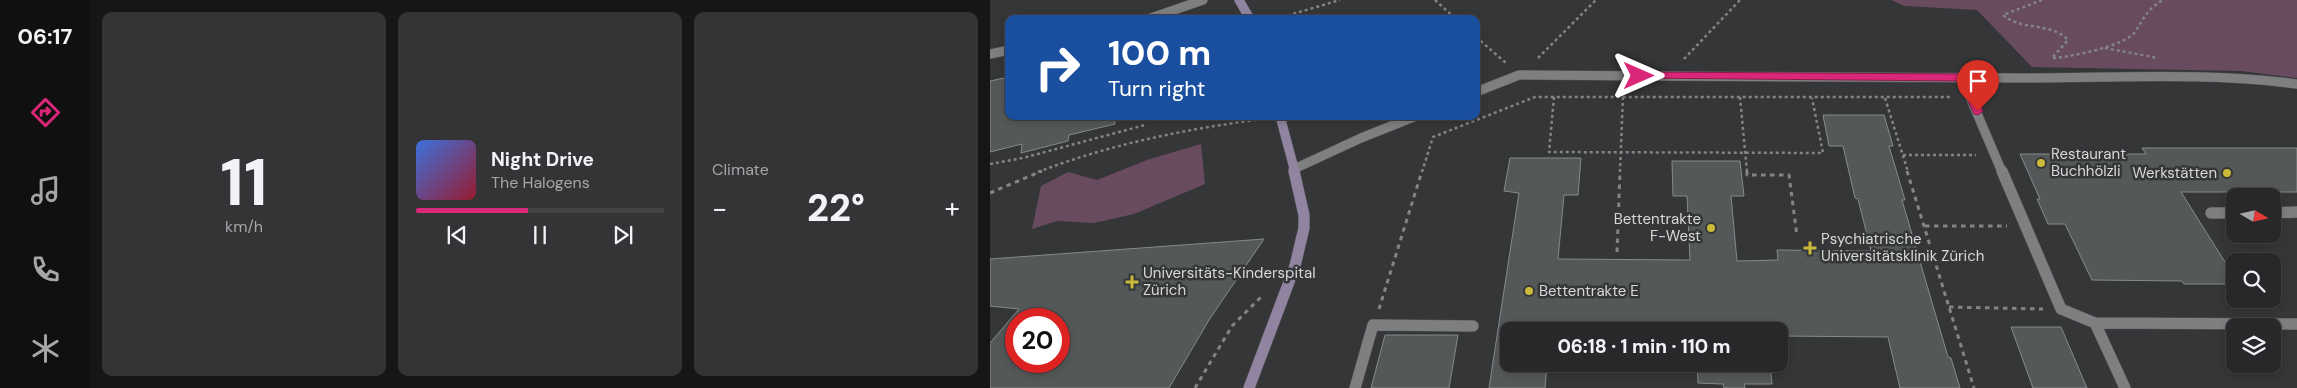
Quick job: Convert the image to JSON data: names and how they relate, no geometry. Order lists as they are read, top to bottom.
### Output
{
  "places": {
    "other": [
      "Restaurant Buchhölzli",
      "Werkstätten",
      "Bettentrakte F-West",
      "Bettentrakte E"
    ],
    "health": ["Psychiatrische Universitätsklinik Zürich", "Universitäts-Kinderspital Zürich"]
  },
  "north": "right",
  "page": {
    "tabs": "06:17",
    "tile": [
      ["11", "km/h"],
      "Climate"
    ],
    "turn": ["100 m", "Turn right"],
    "song": ["Night Drive", "The Halogens"],
    "heat": ["−", "22°", "+"],
    "limit": "20",
    "trip": "06:18 · 1 min · 110 m"
  }
}
